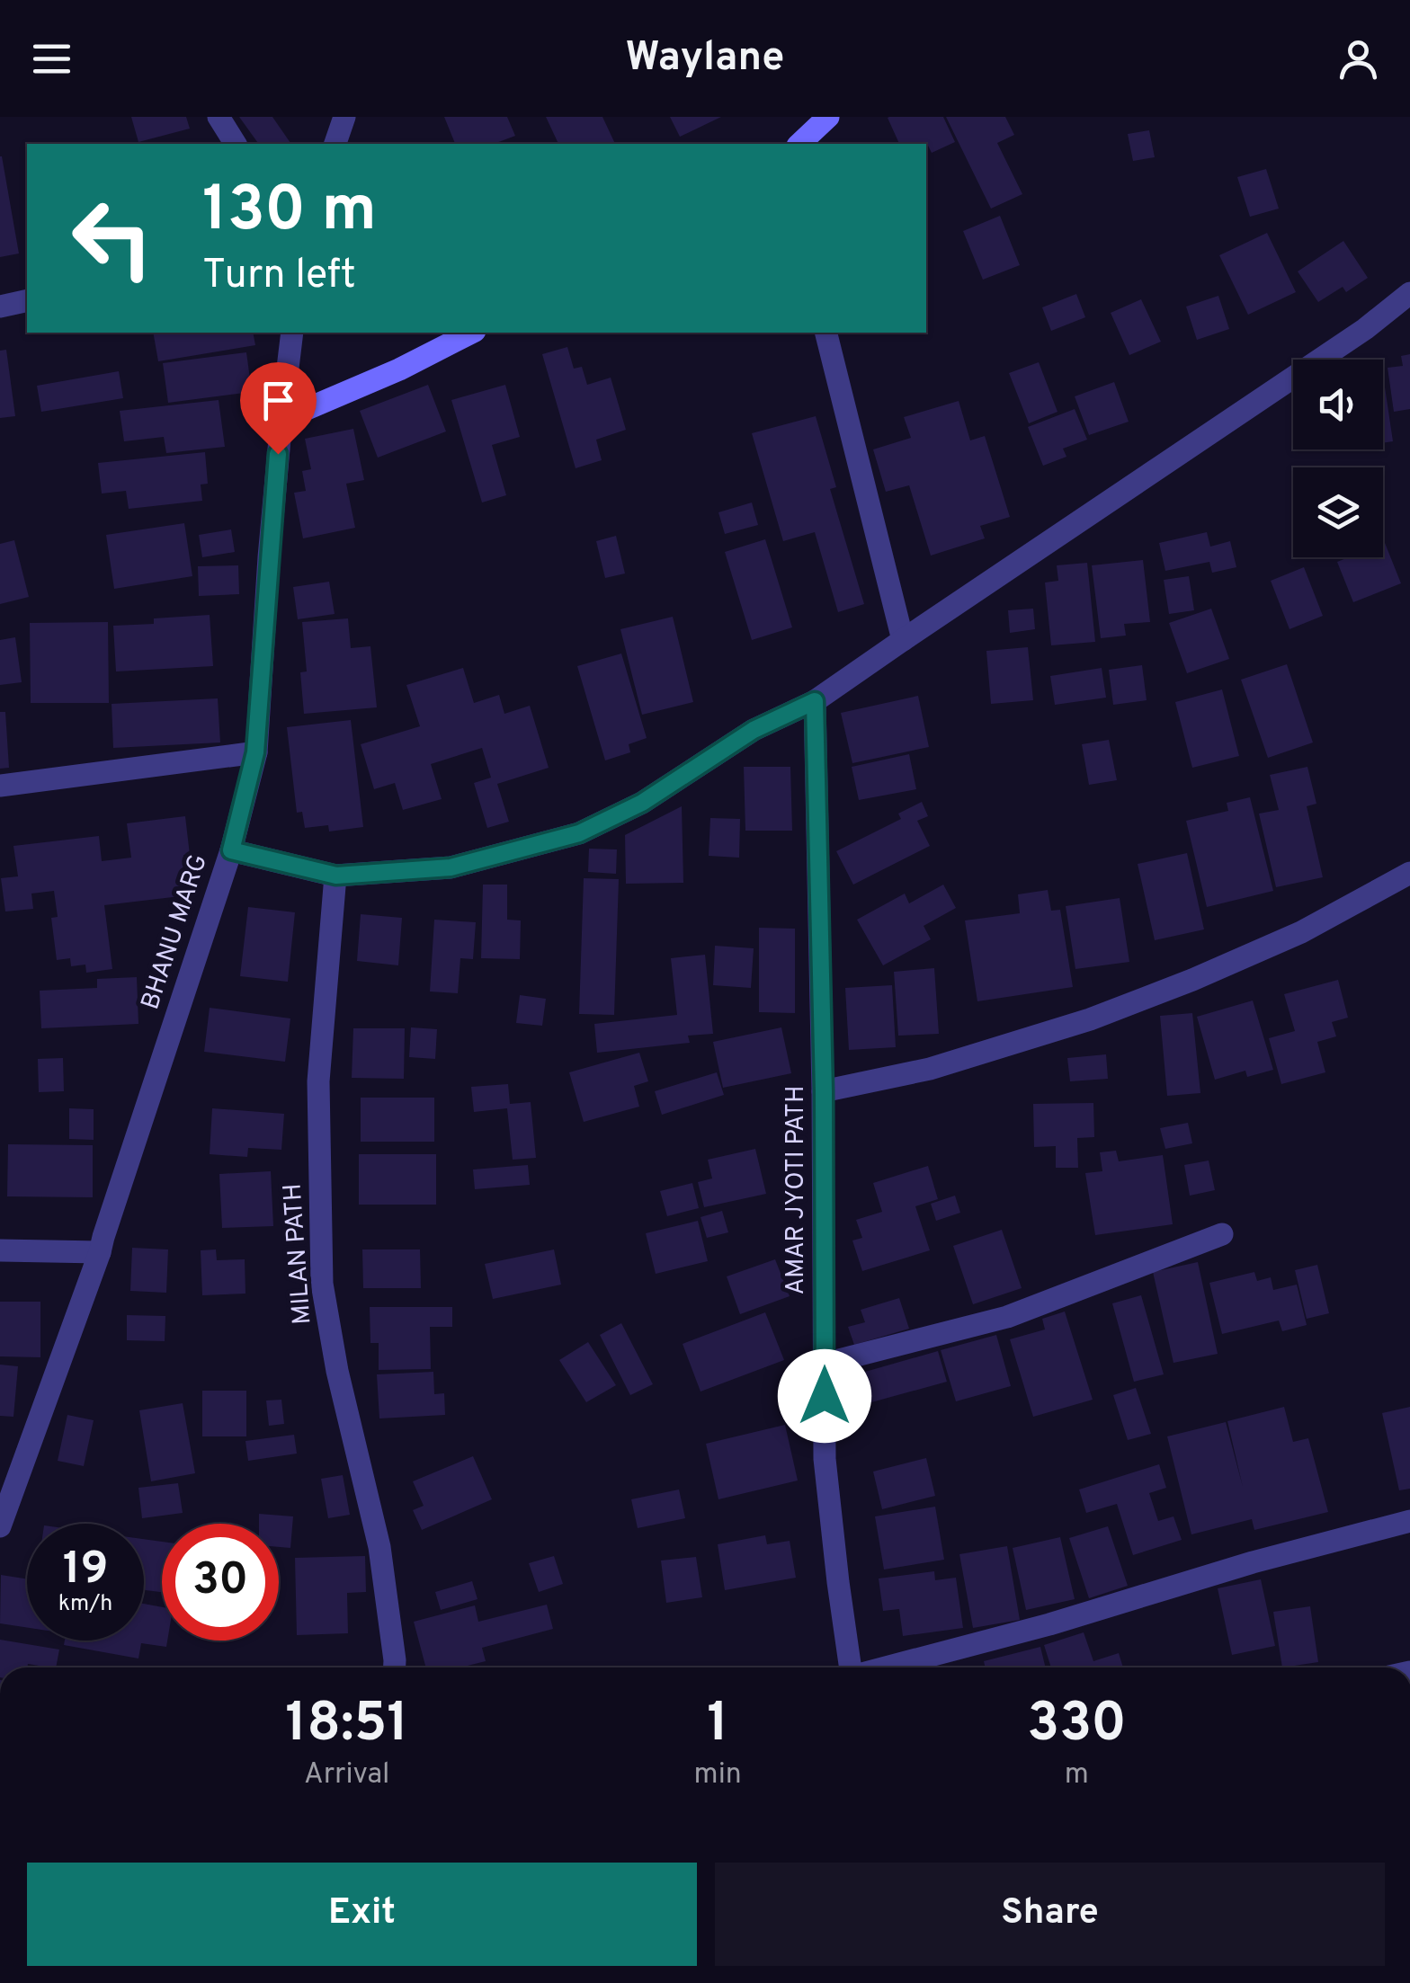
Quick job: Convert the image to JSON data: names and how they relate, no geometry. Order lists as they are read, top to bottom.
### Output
{
  "streets": {
    "street": ["BHANU MARG", "AMAR JYOTI PATH", "MILAN PATH"]
  },
  "page": {
    "header": "Waylane",
    "turn": ["130 m", "Turn left"],
    "speed": "19 km/h",
    "limit": "30",
    "eta": [
      "18:51",
      "Arrival",
      "1",
      "min",
      "330",
      "m"
    ],
    "buttons": ["Exit", "Share"]
  }
}
